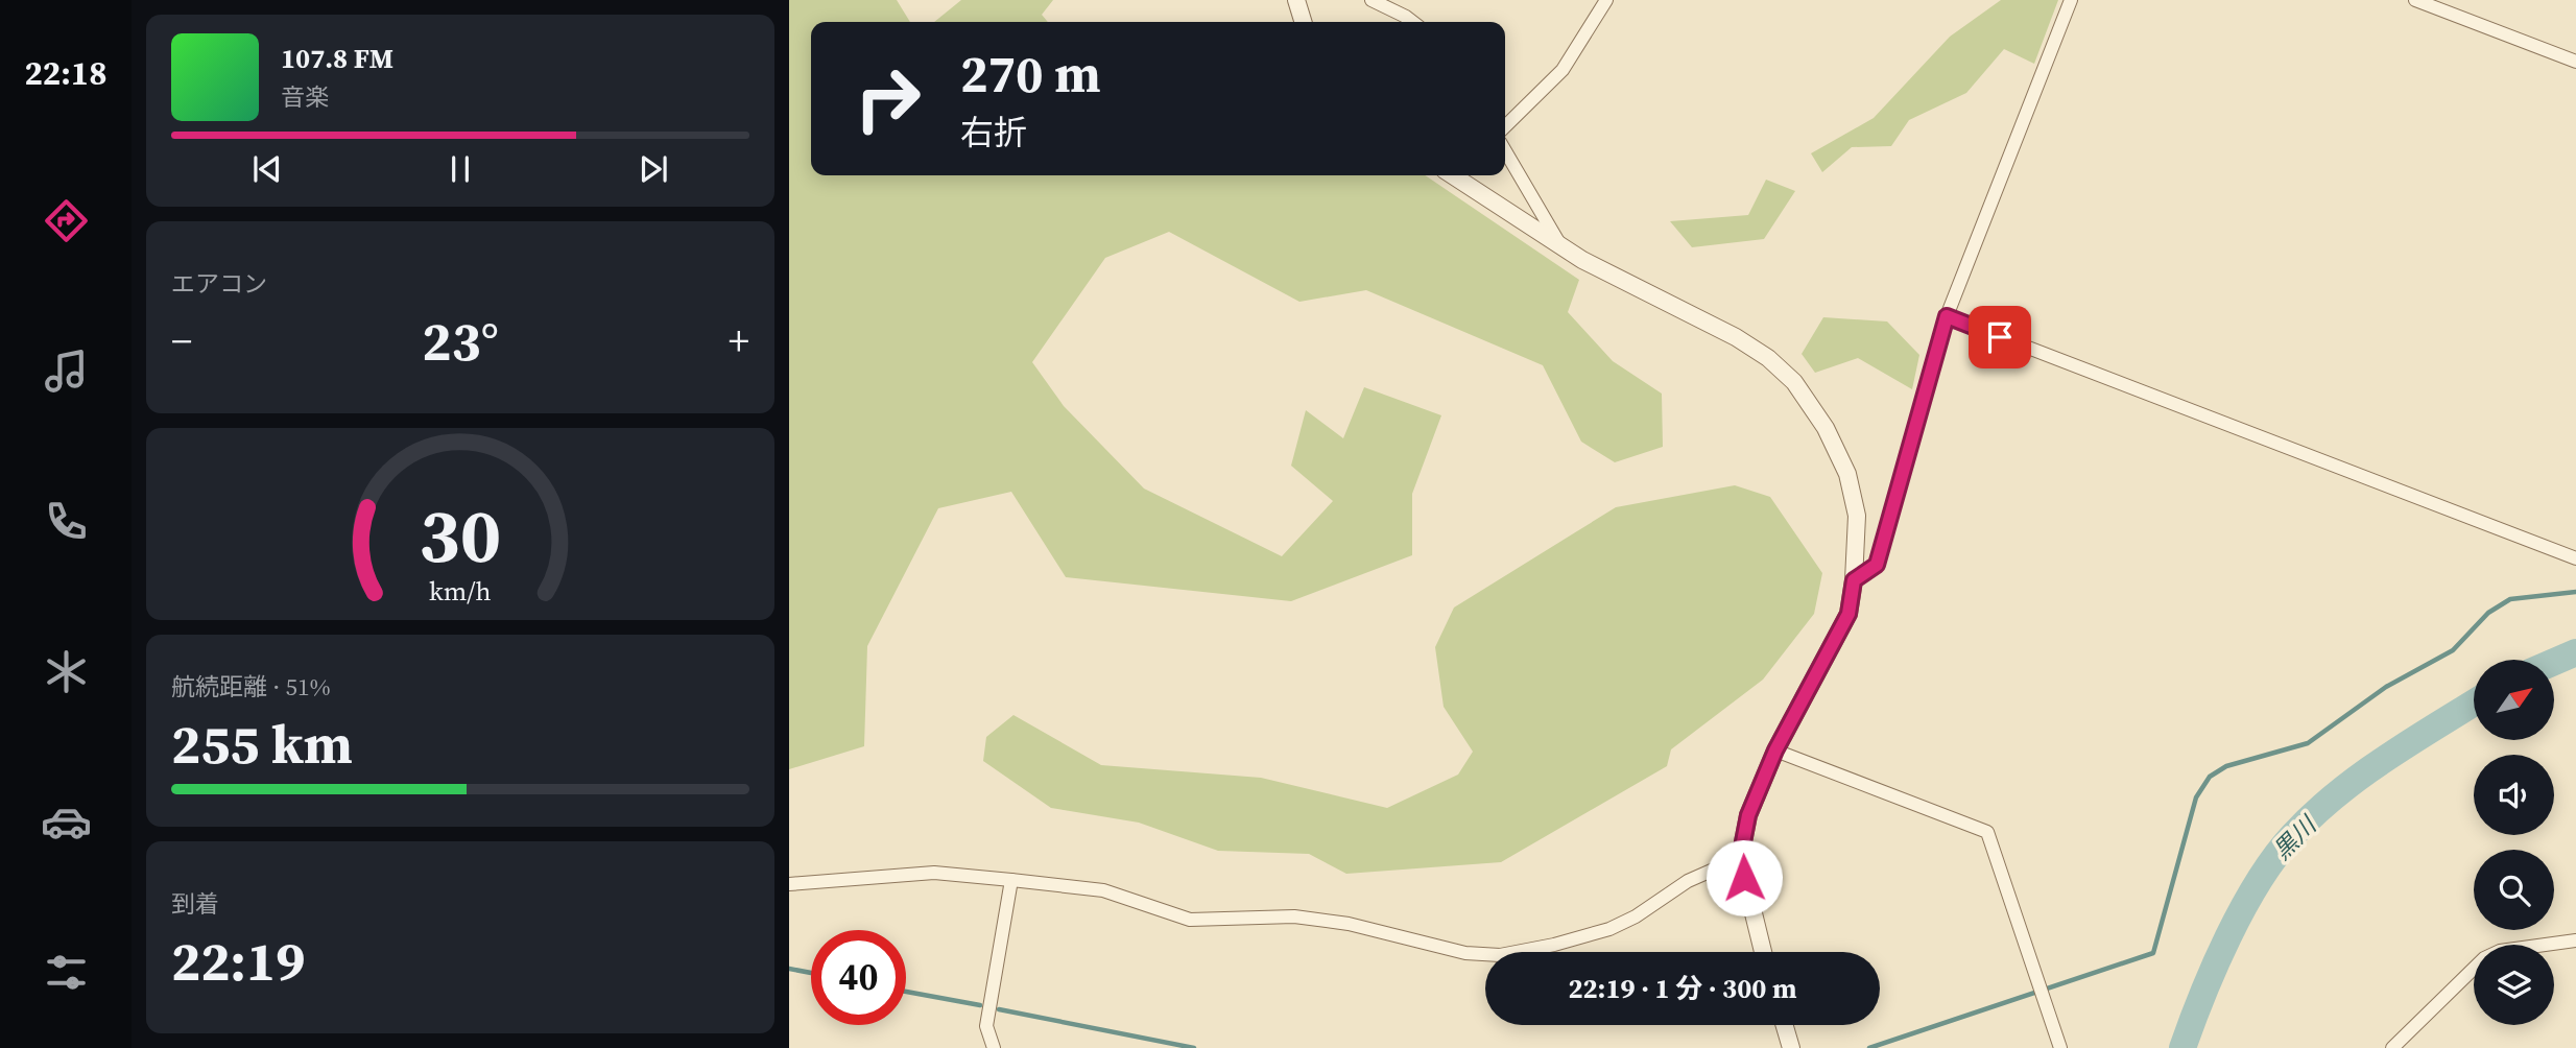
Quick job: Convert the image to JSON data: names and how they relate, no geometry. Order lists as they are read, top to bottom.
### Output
{
  "water": ["黒川"],
  "north": "top right",
  "page": {
    "tabs": "22:18",
    "turn": ["270 m", "右折"],
    "song": ["107.8 FM", "音楽"],
    "tile": [
      "エアコン",
      ["航続距離 · 51%", "255 km"],
      ["到着", "22:19"]
    ],
    "heat": ["−", "23°", "+"],
    "limit": "40",
    "trip": "22:19 · 1 分 · 300 m",
    "gauge": ["30", "km/h"]
  }
}
